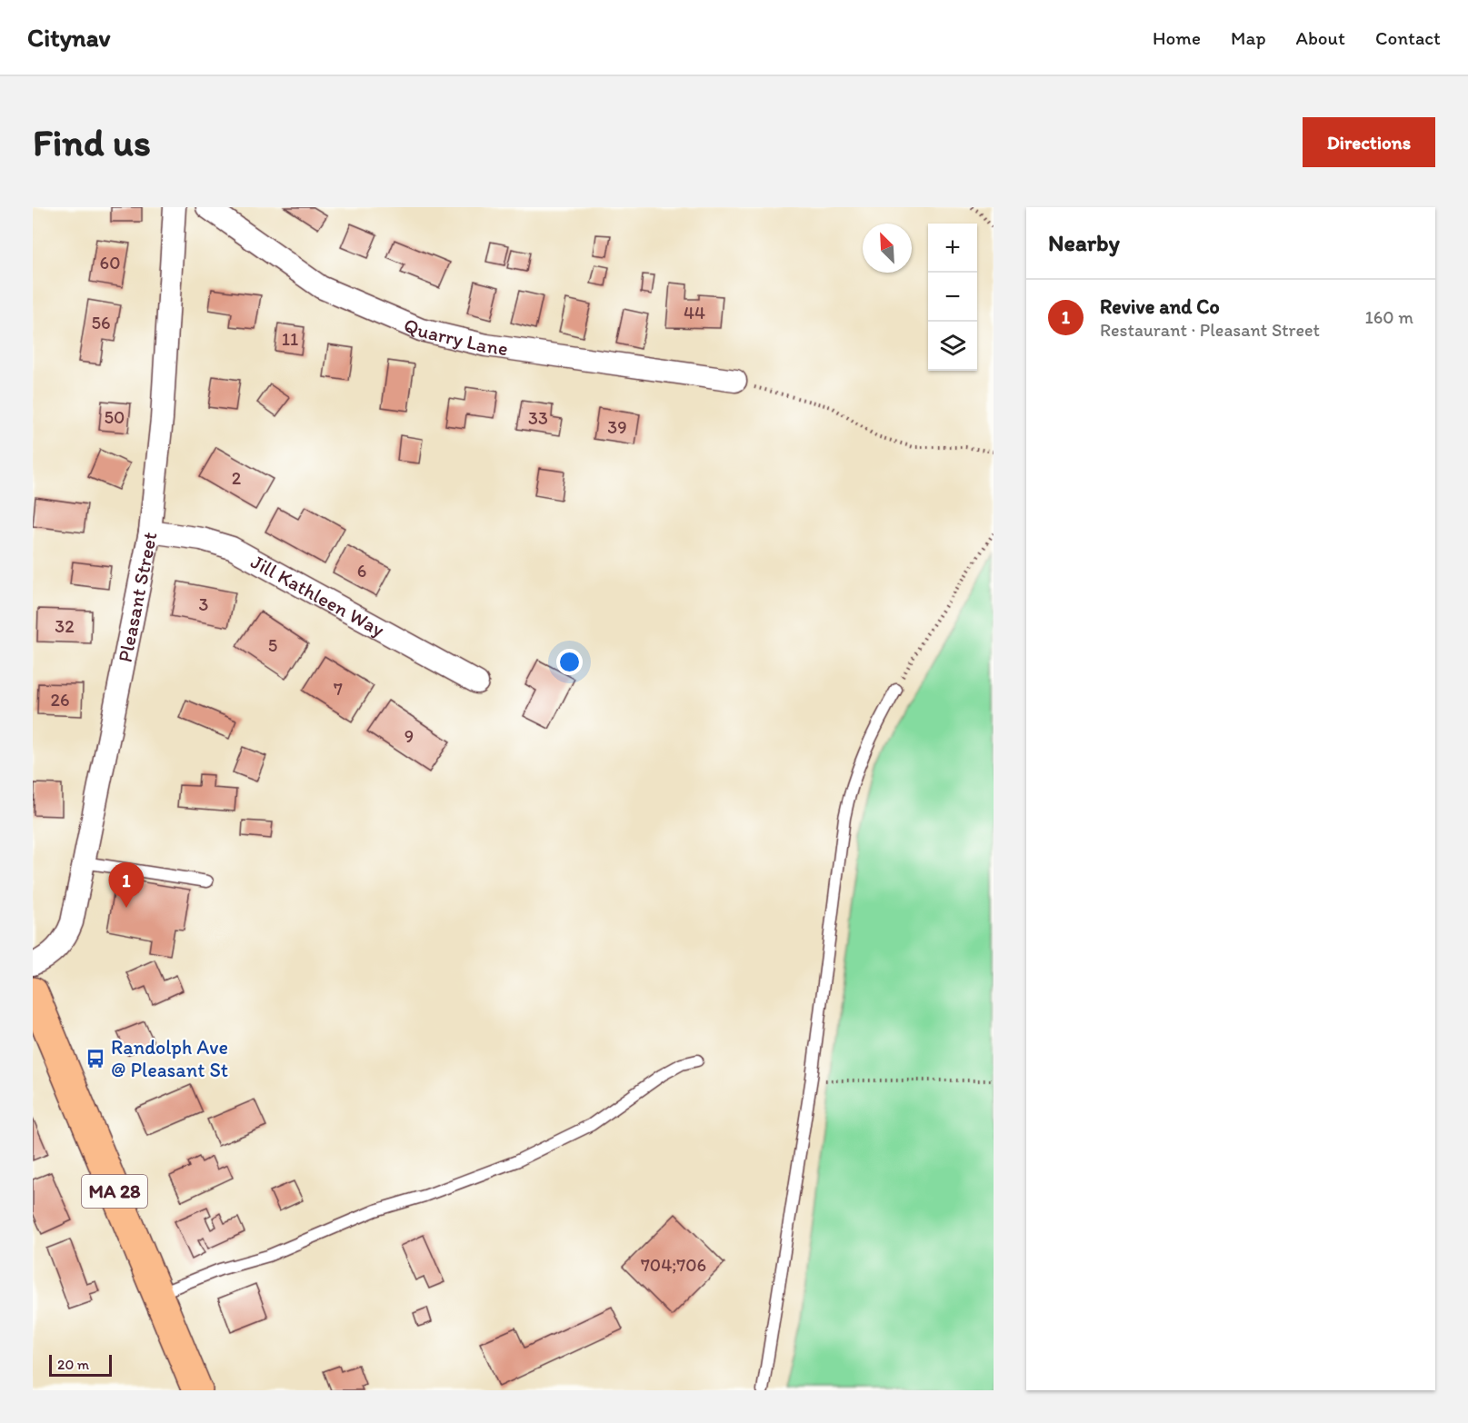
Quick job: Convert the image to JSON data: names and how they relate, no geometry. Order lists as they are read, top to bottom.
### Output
{
  "streets": {
    "main road": ["MA 28"],
    "street": ["Quarry Lane", "Jill Kathleen Way", "Pleasant Street"]
  },
  "crossings": [
    ["Jill Kathleen Way", "Pleasant Street"]
  ],
  "places": {
    "bus stop": ["Randolph Ave @ Pleasant St"]
  },
  "house_numbers": [
    "60",
    "44",
    "56",
    "11",
    "50",
    "33",
    "39",
    "2",
    "6",
    "3",
    "32",
    "5",
    "7",
    "26",
    "9",
    "704;706"
  ],
  "scale_bar": "20 m",
  "north": "top left",
  "page": {
    "header": "Citynav",
    "nav": [
      "Home",
      "Map",
      "About",
      "Contact"
    ],
    "buttons": "Directions",
    "title": "Find us",
    "heading": "Nearby",
    "map_buttons": ["+", "−"],
    "list": [
      {
        "mark": "1",
        "name": "Revive and Co",
        "note": "Restaurant · Pleasant Street",
        "value": "160 m"
      }
    ],
    "pins": "1",
    "scale": "20 m"
  }
}
